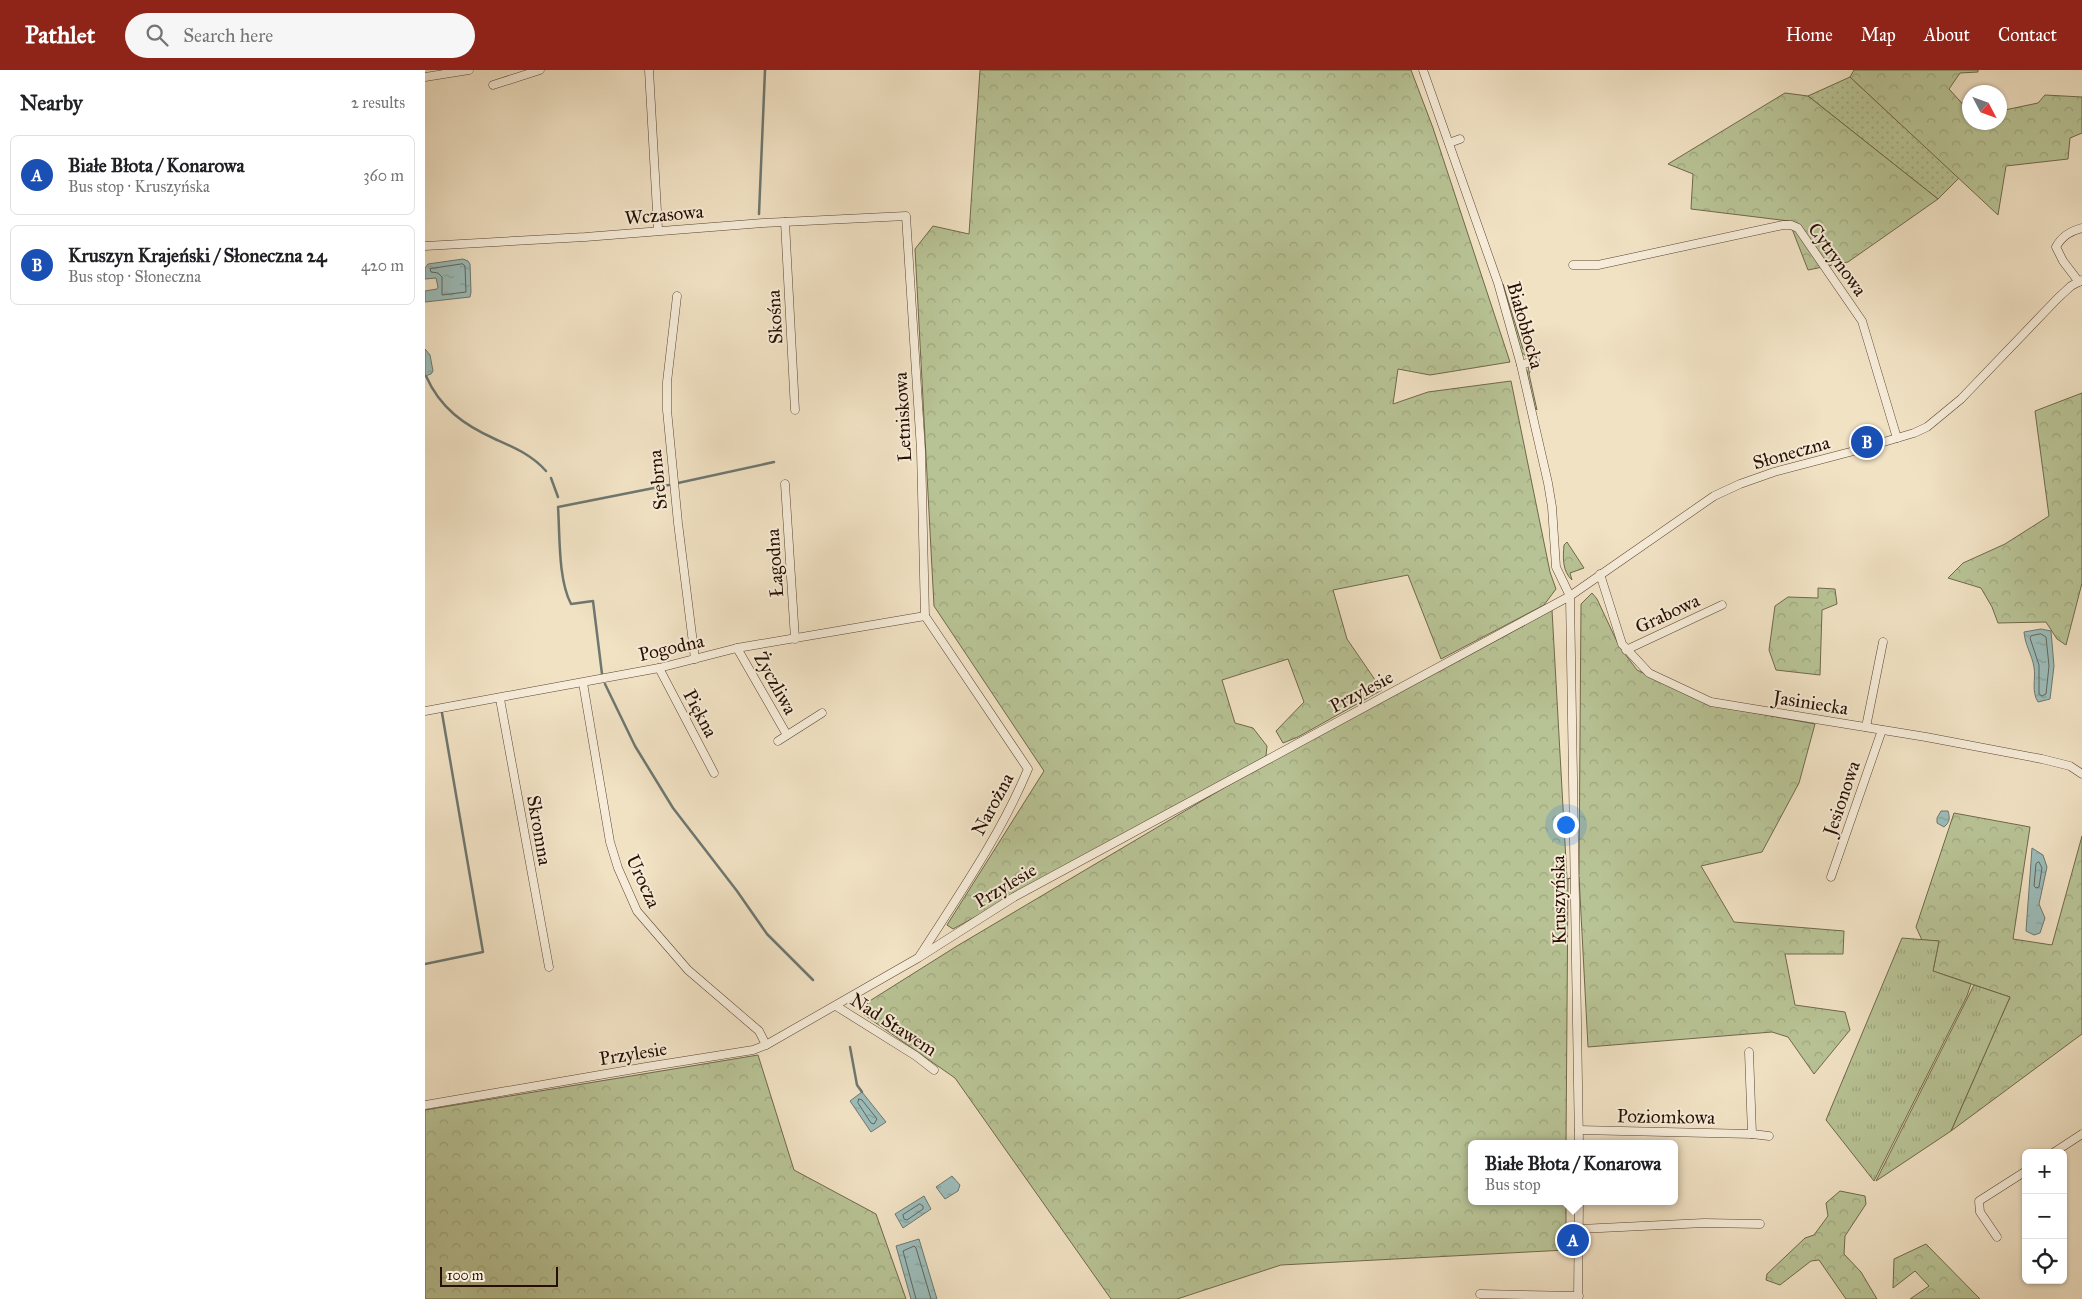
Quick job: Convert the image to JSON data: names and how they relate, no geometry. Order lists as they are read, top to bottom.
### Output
{
  "streets": {
    "street": [
      "Wczasowa",
      "Cytrynowa",
      "Skośna",
      "Białobłocka",
      "Letniskowa",
      "Słoneczna",
      "Srebrna",
      "Łagodna",
      "Grabowa",
      "Pogodna",
      "Życzliwa",
      "Przylesie",
      "Jasiniecka",
      "Piękna",
      "Jesionowa",
      "Narożna",
      "Skromna",
      "Urocza",
      "Kruszyńska",
      "Nad Stawem",
      "Poziomkowa"
    ]
  },
  "crossings": [
    ["Wczasowa", "Skośna"],
    ["Wczasowa", "Letniskowa"],
    ["Cytrynowa", "Słoneczna"],
    ["Białobłocka", "Słoneczna"],
    ["Białobłocka", "Przylesie"],
    ["Białobłocka", "Kruszyńska"],
    ["Letniskowa", "Pogodna"],
    ["Letniskowa", "Narożna"],
    ["Słoneczna", "Przylesie"],
    ["Słoneczna", "Jasiniecka"],
    ["Słoneczna", "Kruszyńska"],
    ["Srebrna", "Pogodna"],
    ["Łagodna", "Pogodna"],
    ["Grabowa", "Jasiniecka"],
    ["Pogodna", "Życzliwa"],
    ["Pogodna", "Piękna"],
    ["Pogodna", "Narożna"],
    ["Pogodna", "Skromna"],
    ["Pogodna", "Urocza"],
    ["Przylesie", "Narożna"],
    ["Przylesie", "Urocza"],
    ["Przylesie", "Kruszyńska"],
    ["Przylesie", "Nad Stawem"],
    ["Jasiniecka", "Jesionowa"],
    ["Kruszyńska", "Poziomkowa"]
  ],
  "scale_bar": "100 m",
  "north": "bottom right",
  "page": {
    "header": "Pathlet",
    "search": "Search here",
    "nav": [
      "Home",
      "Map",
      "About",
      "Contact"
    ],
    "heading": ["Nearby", "2 results"],
    "list": [
      {
        "mark": "A",
        "name": "Białe Błota / Konarowa",
        "note": "Bus stop · Kruszyńska",
        "value": "360 m"
      },
      {
        "mark": "B",
        "name": "Kruszyn Krajeński / Słoneczna 24",
        "note": "Bus stop · Słoneczna",
        "value": "420 m"
      }
    ],
    "pins": ["B", "A"],
    "popup": ["Białe Błota / Konarowa", "Bus stop"],
    "map_buttons": ["+", "−"],
    "scale": "100 m"
  }
}
